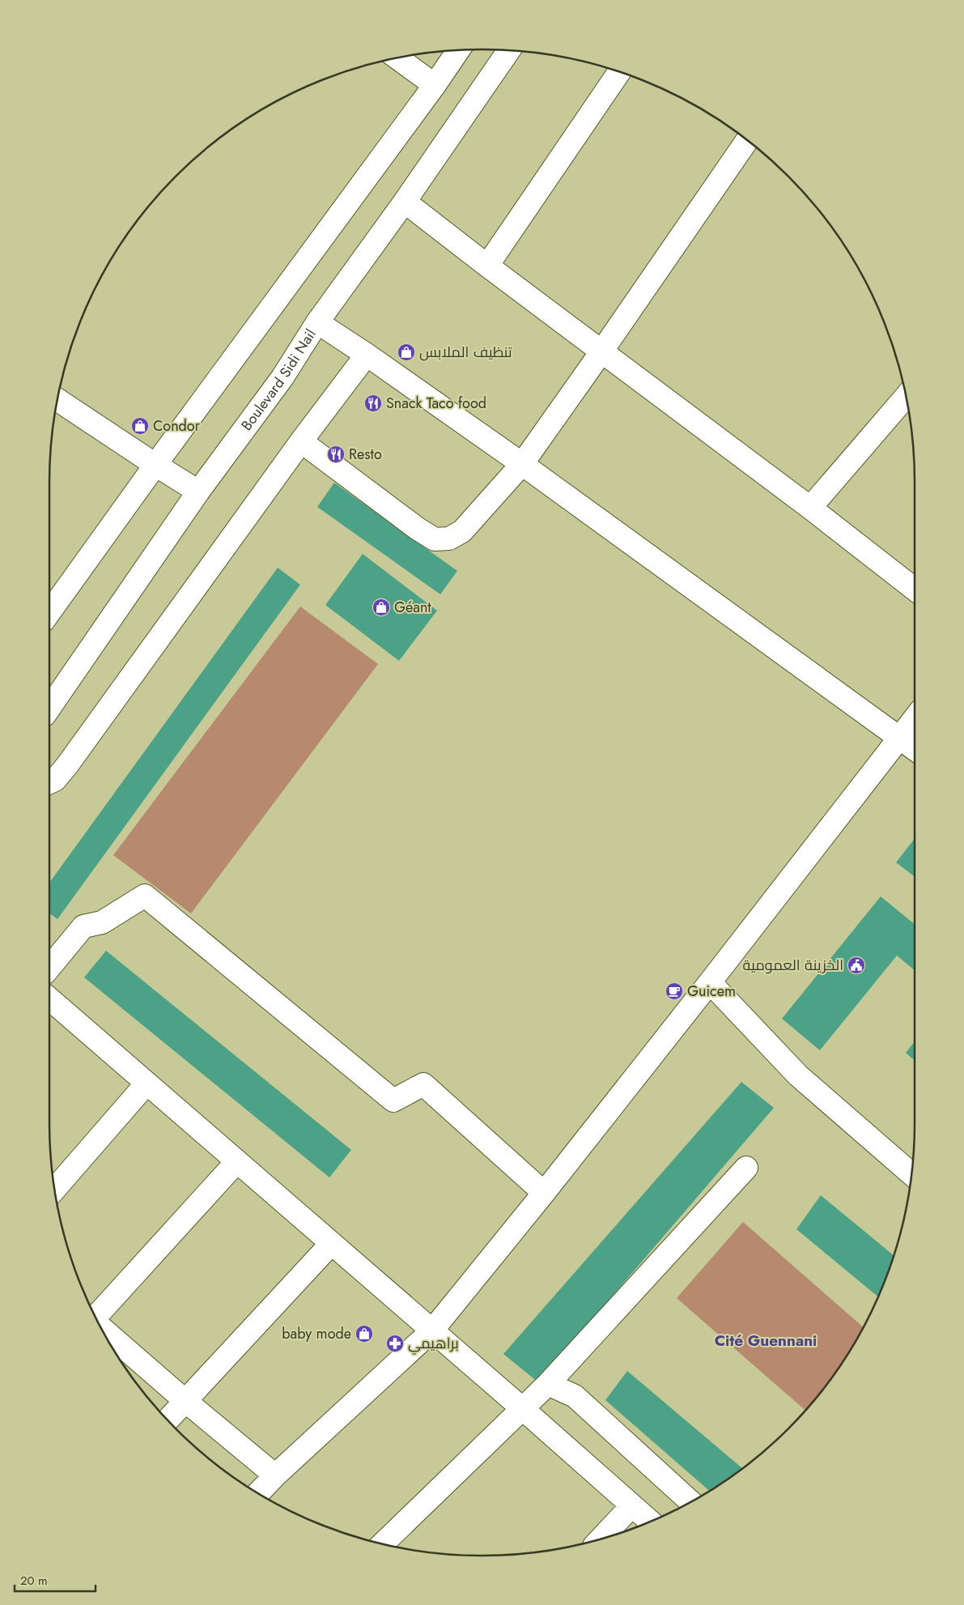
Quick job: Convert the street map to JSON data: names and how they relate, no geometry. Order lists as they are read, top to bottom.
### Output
{
  "streets": {
    "street": ["Boulevard Sidi Nail"]
  },
  "districts": ["Cité Guennani"],
  "places": {
    "shop": [
      "تنظيف الملابس",
      "Condor",
      "Géant",
      "baby mode"
    ],
    "restaurant": ["Snack Taco food", "Resto"],
    "public building": ["الخزينة العمومية"],
    "cafe": ["Guicem"],
    "pharmacy": ["براهيمي"]
  },
  "scale_bar": "20 m"
}
